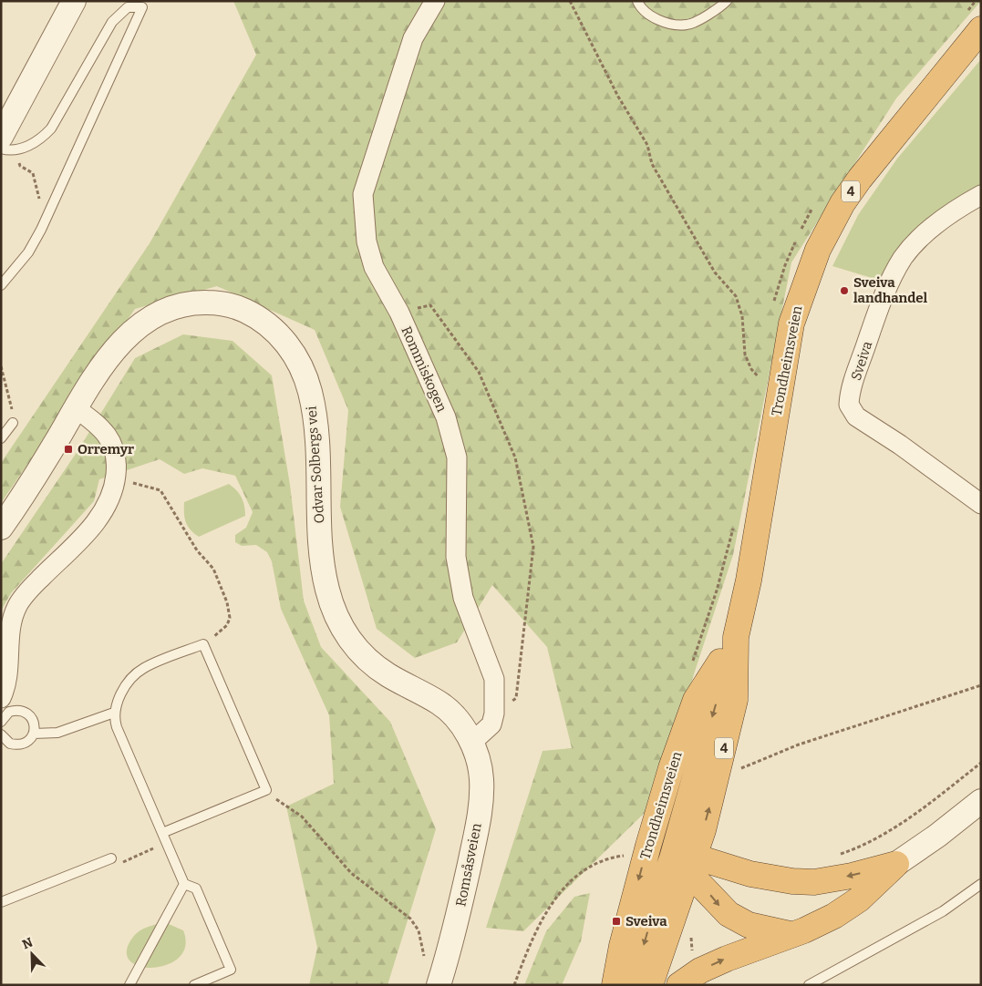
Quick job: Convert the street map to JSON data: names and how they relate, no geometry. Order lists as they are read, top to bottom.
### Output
{
  "streets": {
    "highway": ["4", "Trondheimsveien"],
    "street": [
      "Sveiva",
      "Rommiskogen",
      "Odvar Solbergs vei",
      "Romsåsveien"
    ]
  },
  "crossings": [
    ["Odvar Solbergs vei", "Romsåsveien"]
  ],
  "places": {
    "other": ["Sveiva landhandel"],
    "transit": ["Orremyr", "Sveiva"]
  },
  "north": "top left"
}
